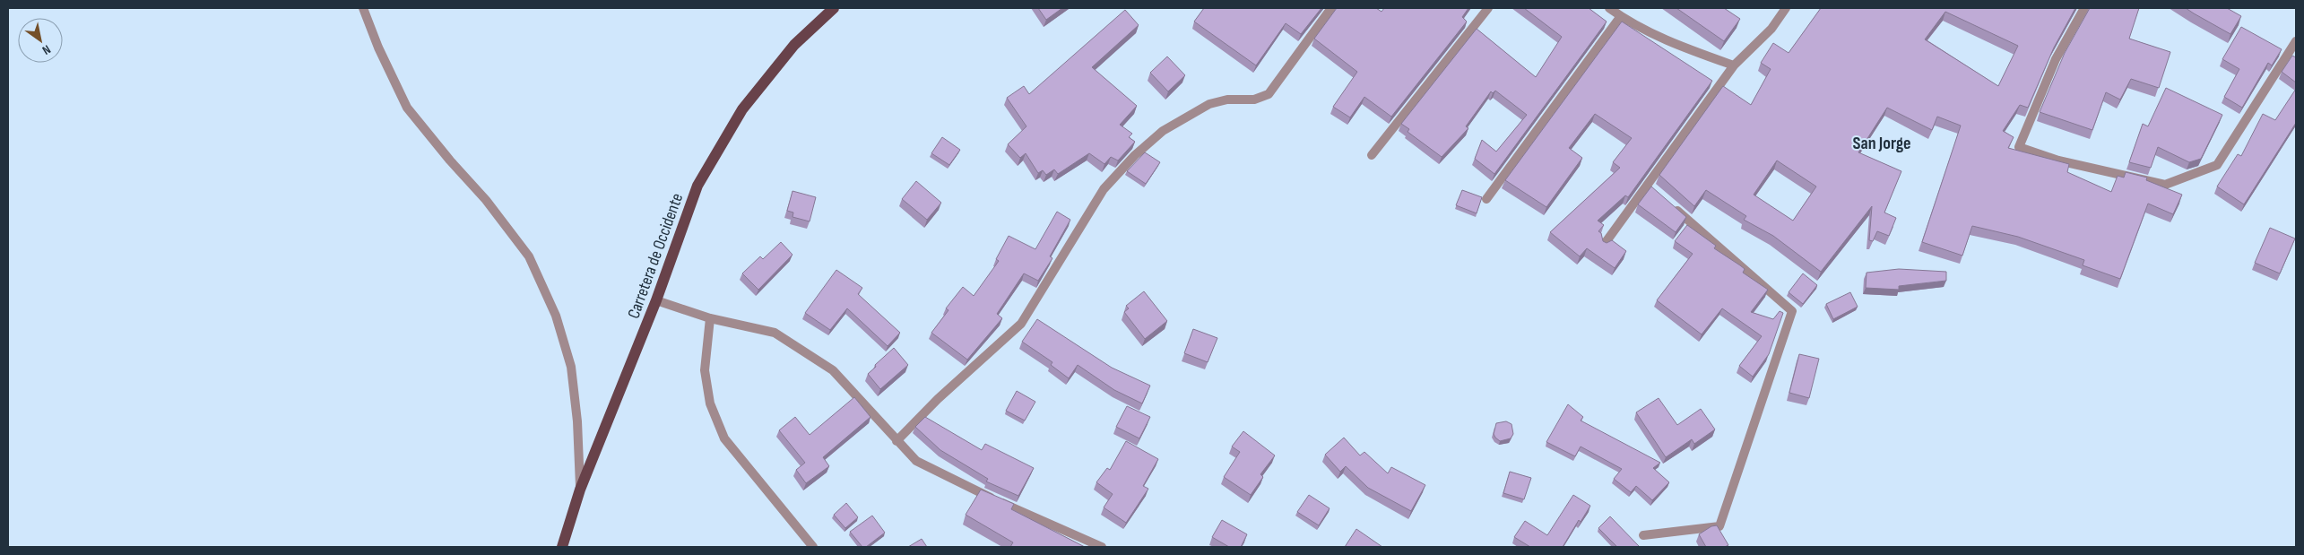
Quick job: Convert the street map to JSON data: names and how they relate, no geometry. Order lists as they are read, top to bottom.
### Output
{
  "streets": {
    "main road": ["Carretera de Occidente"]
  },
  "districts": ["San Jorge"],
  "north": "bottom right"
}
